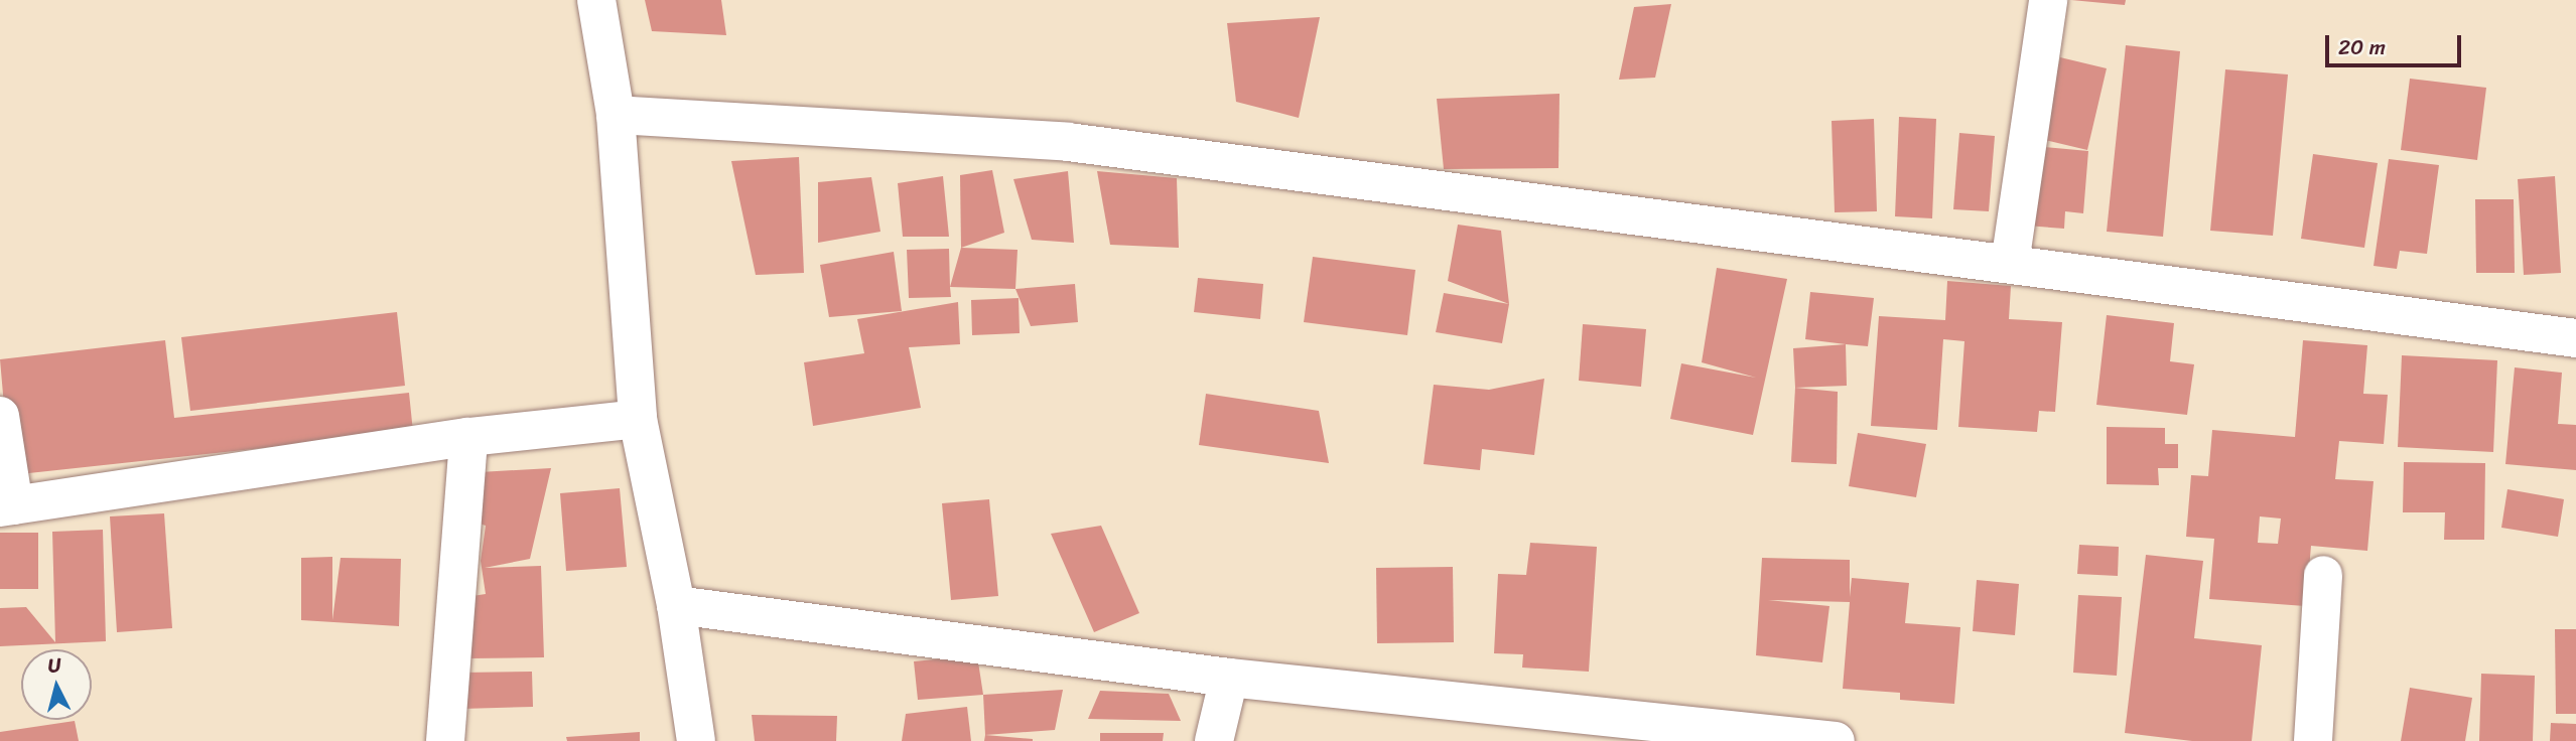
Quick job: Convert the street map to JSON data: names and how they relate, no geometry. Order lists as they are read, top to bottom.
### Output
{
  "scale_bar": "20 m",
  "north": "top"
}
